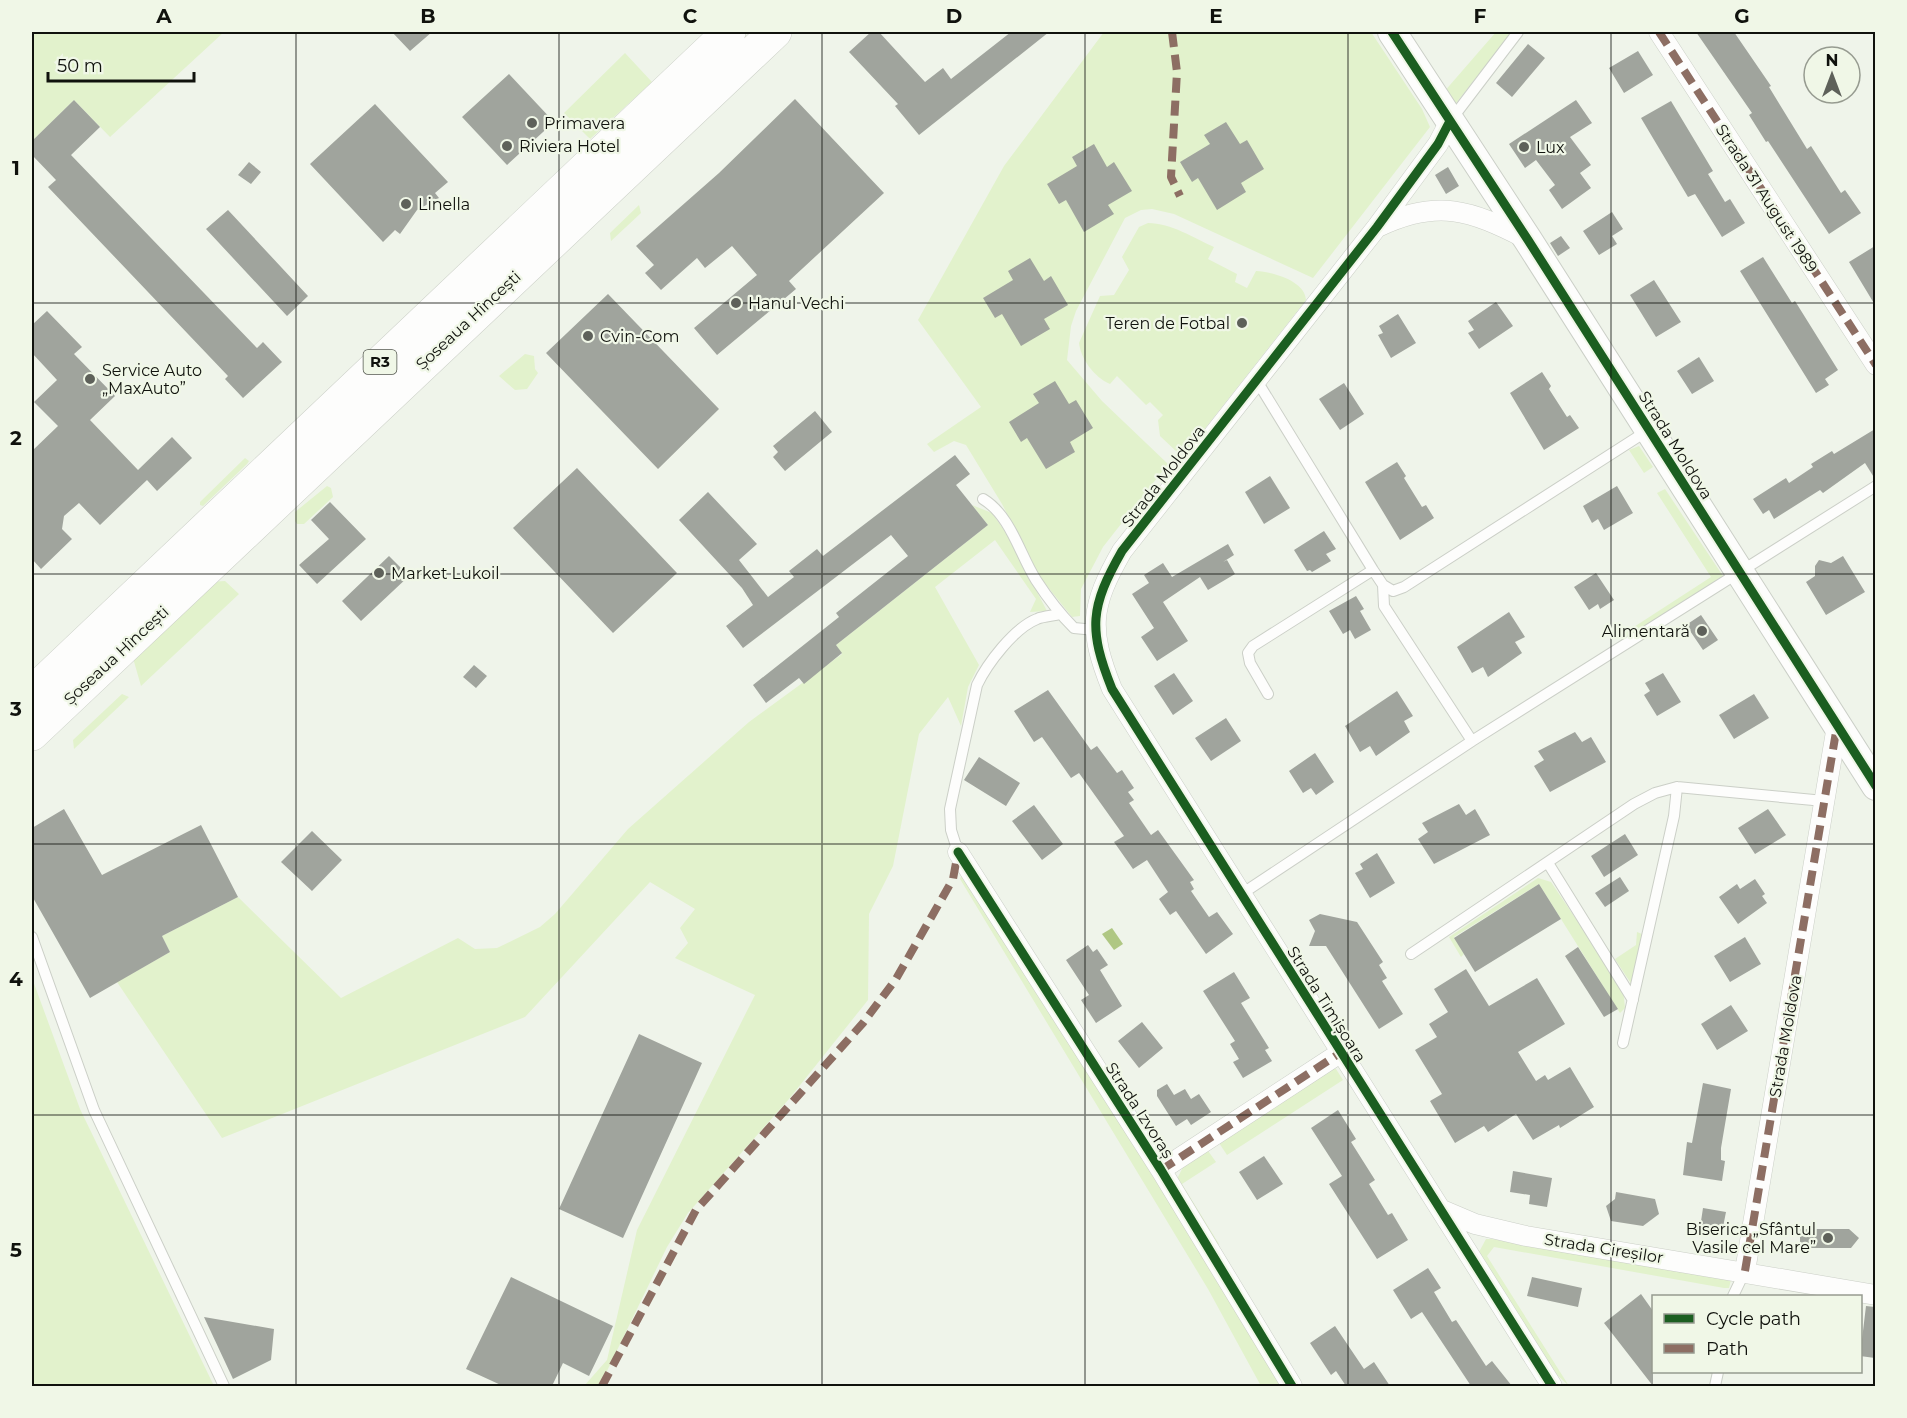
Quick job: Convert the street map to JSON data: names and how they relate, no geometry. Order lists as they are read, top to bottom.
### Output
{
  "streets": {
    "highway": ["Șoseaua Hîncești", "R3"],
    "street": [
      "Strada 31 August 1989",
      "Strada Moldova",
      "Strada Timișoara",
      "Strada Izvoraș",
      "Strada Cireșilor"
    ]
  },
  "crossings": [
    ["Strada Moldova", "Strada Timișoara"],
    ["Strada Moldova", "Strada Cireșilor"],
    ["Strada Timișoara", "Strada Izvoraș"],
    ["Strada Timișoara", "Strada Cireșilor"]
  ],
  "places": [
    "Primavera",
    "Riviera Hotel",
    "Lux",
    "Linella",
    "Hanul Vechi",
    "Teren de Fotbal",
    "Cvin-Com",
    "Service Auto „MaxAuto”",
    "Market Lukoil",
    "Alimentară",
    "Biserica „Sfântul Vasile cel Mare”"
  ],
  "legend": ["Cycle path", "Path"],
  "scale_bar": "50 m",
  "north": "top",
  "grid": {
    "columns": [
      "A",
      "B",
      "C",
      "D",
      "E",
      "F",
      "G"
    ],
    "rows": [
      "1",
      "2",
      "3",
      "4",
      "5"
    ]
  }
}
